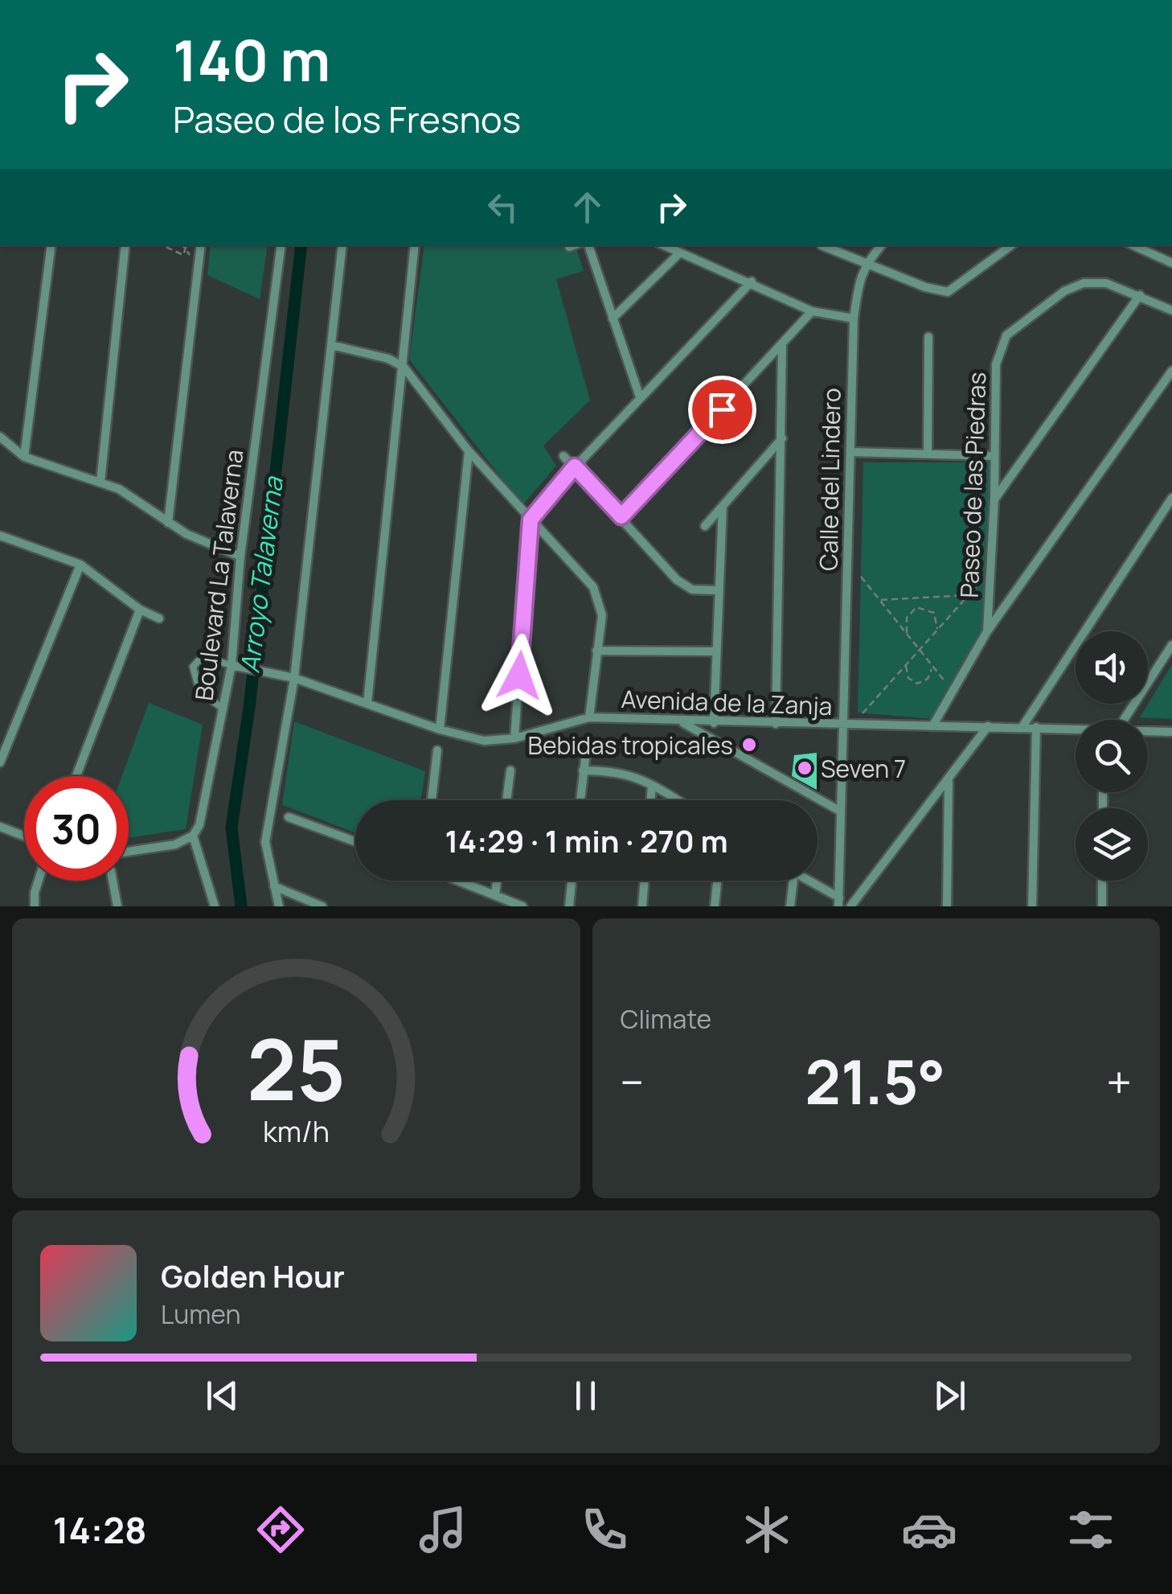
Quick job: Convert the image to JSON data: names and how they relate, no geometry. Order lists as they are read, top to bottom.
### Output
{
  "streets": {
    "street": [
      "Calle del Lindero",
      "Paseo de las Piedras",
      "Boulevard La Talaverna",
      "Avenida de la Zanja"
    ]
  },
  "crossings": [
    ["Calle del Lindero", "Avenida de la Zanja"],
    ["Boulevard La Talaverna", "Avenida de la Zanja"]
  ],
  "water": ["Arroyo Talaverna"],
  "places": ["Bebidas tropicales", "Seven 7"],
  "page": {
    "turn": ["140 m", "Paseo de los Fresnos"],
    "limit": "30",
    "trip": "14:29 · 1 min · 270 m",
    "tile": "Climate",
    "heat": ["−", "21.5°", "+"],
    "song": ["Golden Hour", "Lumen"],
    "tabs": "14:28",
    "gauge": ["25", "km/h"]
  }
}
